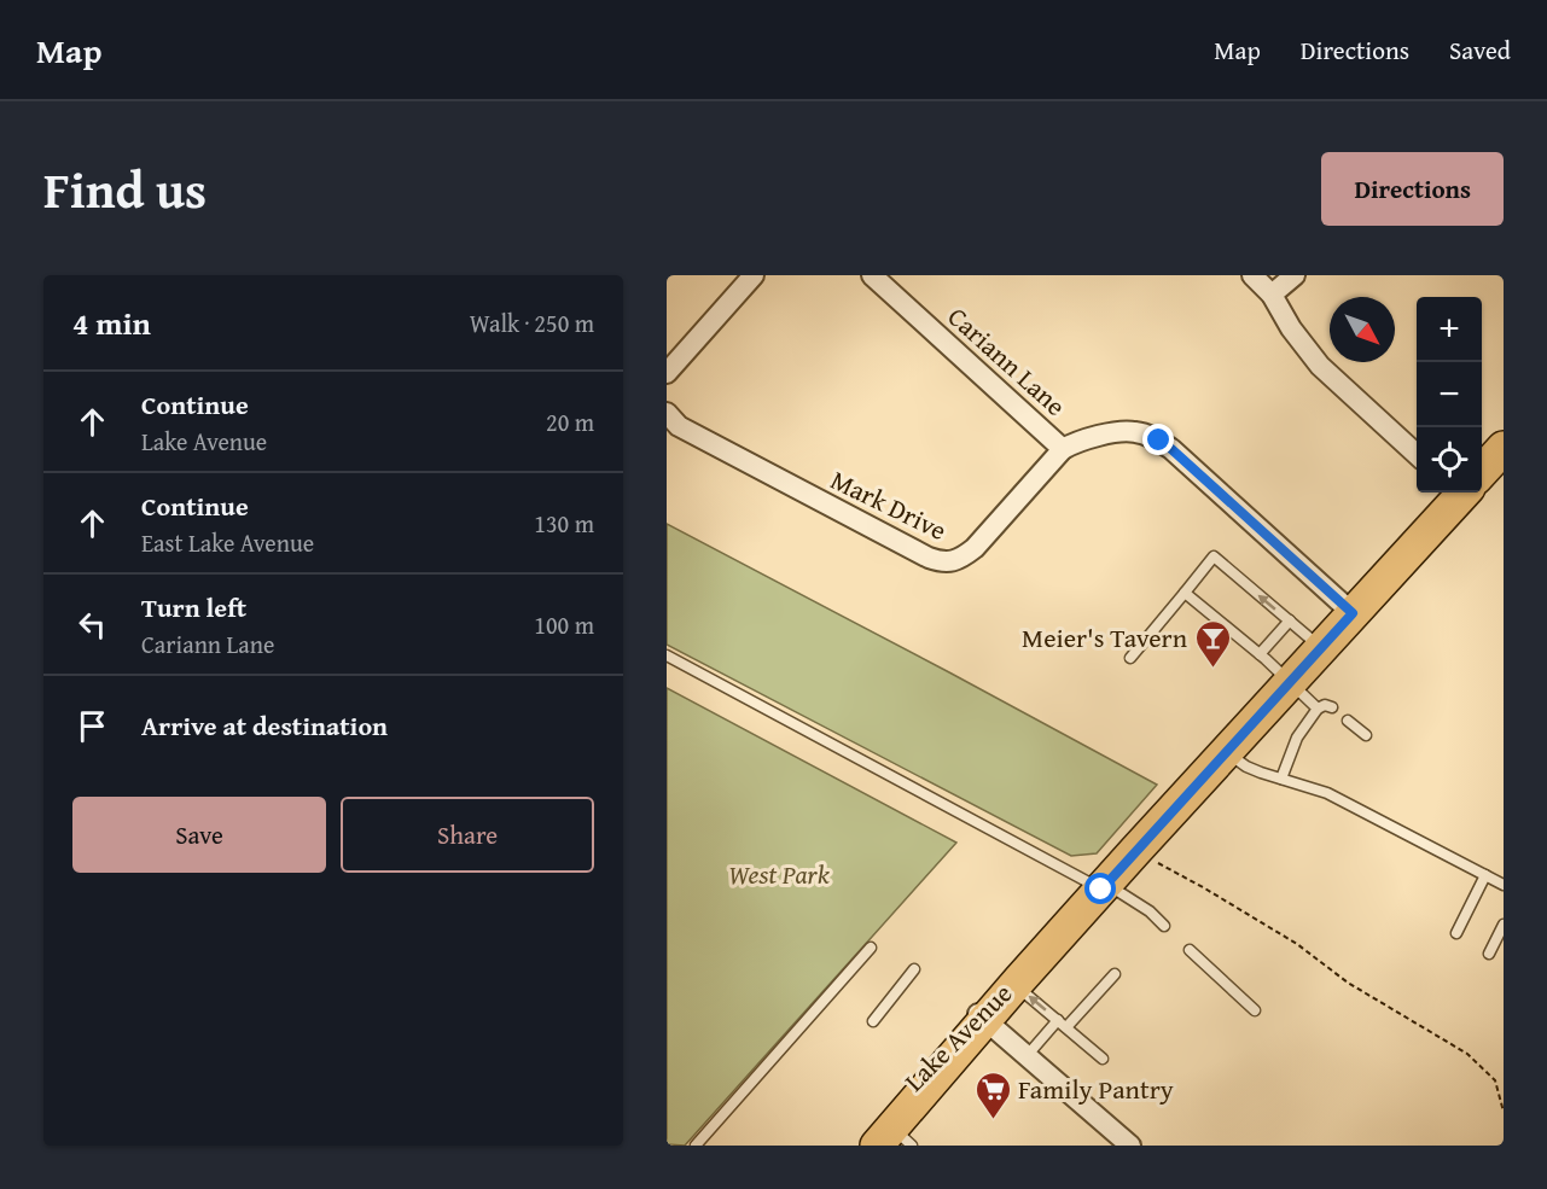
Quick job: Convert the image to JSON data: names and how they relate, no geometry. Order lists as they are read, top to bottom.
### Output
{
  "streets": {
    "main road": ["Lake Avenue"],
    "street": ["Cariann Lane", "Mark Drive"]
  },
  "crossings": [
    ["Cariann Lane", "Mark Drive"],
    ["Cariann Lane", "Lake Avenue"]
  ],
  "parks": ["West Park"],
  "places": {
    "bar": ["Meier's Tavern"],
    "supermarket": ["Family Pantry"]
  },
  "north": "bottom right",
  "page": {
    "header": "Map",
    "nav": ["Map", "Directions", "Saved"],
    "title": "Find us",
    "buttons": [
      "Directions",
      ["Save", "Share"]
    ],
    "heading": ["4 min", "Walk · 250 m"],
    "map_buttons": ["+", "−"],
    "list": [
      ["Continue", "Lake Avenue", "20 m"],
      ["Continue", "East Lake Avenue", "130 m"],
      ["Turn left", "Cariann Lane", "100 m"],
      "Arrive at destination"
    ]
  }
}
